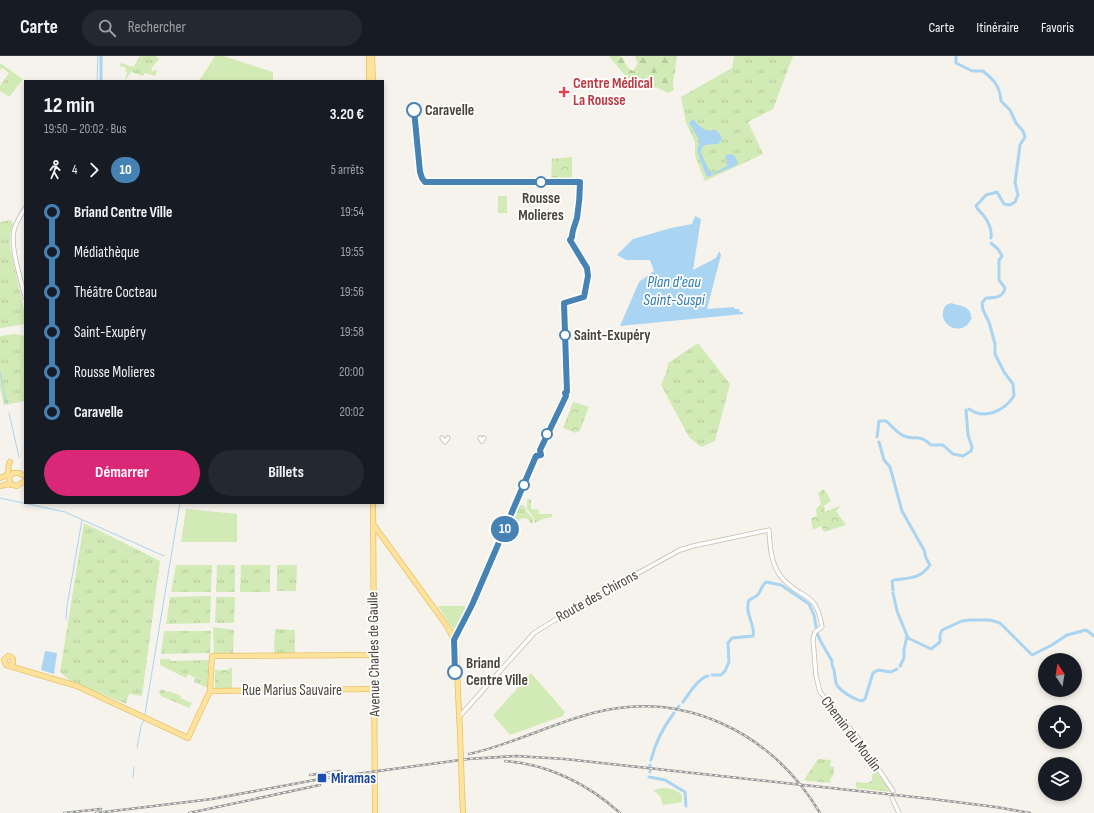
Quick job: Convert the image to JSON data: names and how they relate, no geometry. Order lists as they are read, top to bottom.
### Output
{
  "streets": {
    "main road": ["Avenue Charles de Gaulle", "Rue Marius Sauvaire"],
    "street": ["Route des Chirons", "Chemin du Moulin"]
  },
  "crossings": [
    ["Route des Chirons", "Chemin du Moulin"],
    ["Avenue Charles de Gaulle", "Rue Marius Sauvaire"]
  ],
  "water": ["Plan d'eau Saint-Suspi"],
  "places": {
    "health": ["Centre Médical La Rousse"],
    "other": [
      "Caravelle",
      "Rousse Molieres",
      "Saint-Exupéry",
      "Briand Centre Ville"
    ],
    "transit": ["Miramas"]
  },
  "lines": ["bus line 10"],
  "north": "top",
  "page": {
    "header": "Carte",
    "search": "Rechercher",
    "nav": ["Carte", "Itinéraire", "Favoris"],
    "on_map": "10",
    "heading": ["12 min", "19:50 – 20:02 · Bus", "3.20 €"],
    "legs": ["4", "10", "5 arrêts"],
    "list": [
      {
        "name": "Briand Centre Ville",
        "value": "19:54"
      },
      {
        "name": "Médiathèque",
        "value": "19:55"
      },
      {
        "name": "Théâtre Cocteau",
        "value": "19:56"
      },
      {
        "name": "Saint-Exupéry",
        "value": "19:58"
      },
      {
        "name": "Rousse Molieres",
        "value": "20:00"
      },
      {
        "name": "Caravelle",
        "value": "20:02"
      }
    ],
    "buttons": ["Démarrer", "Billets"]
  }
}
